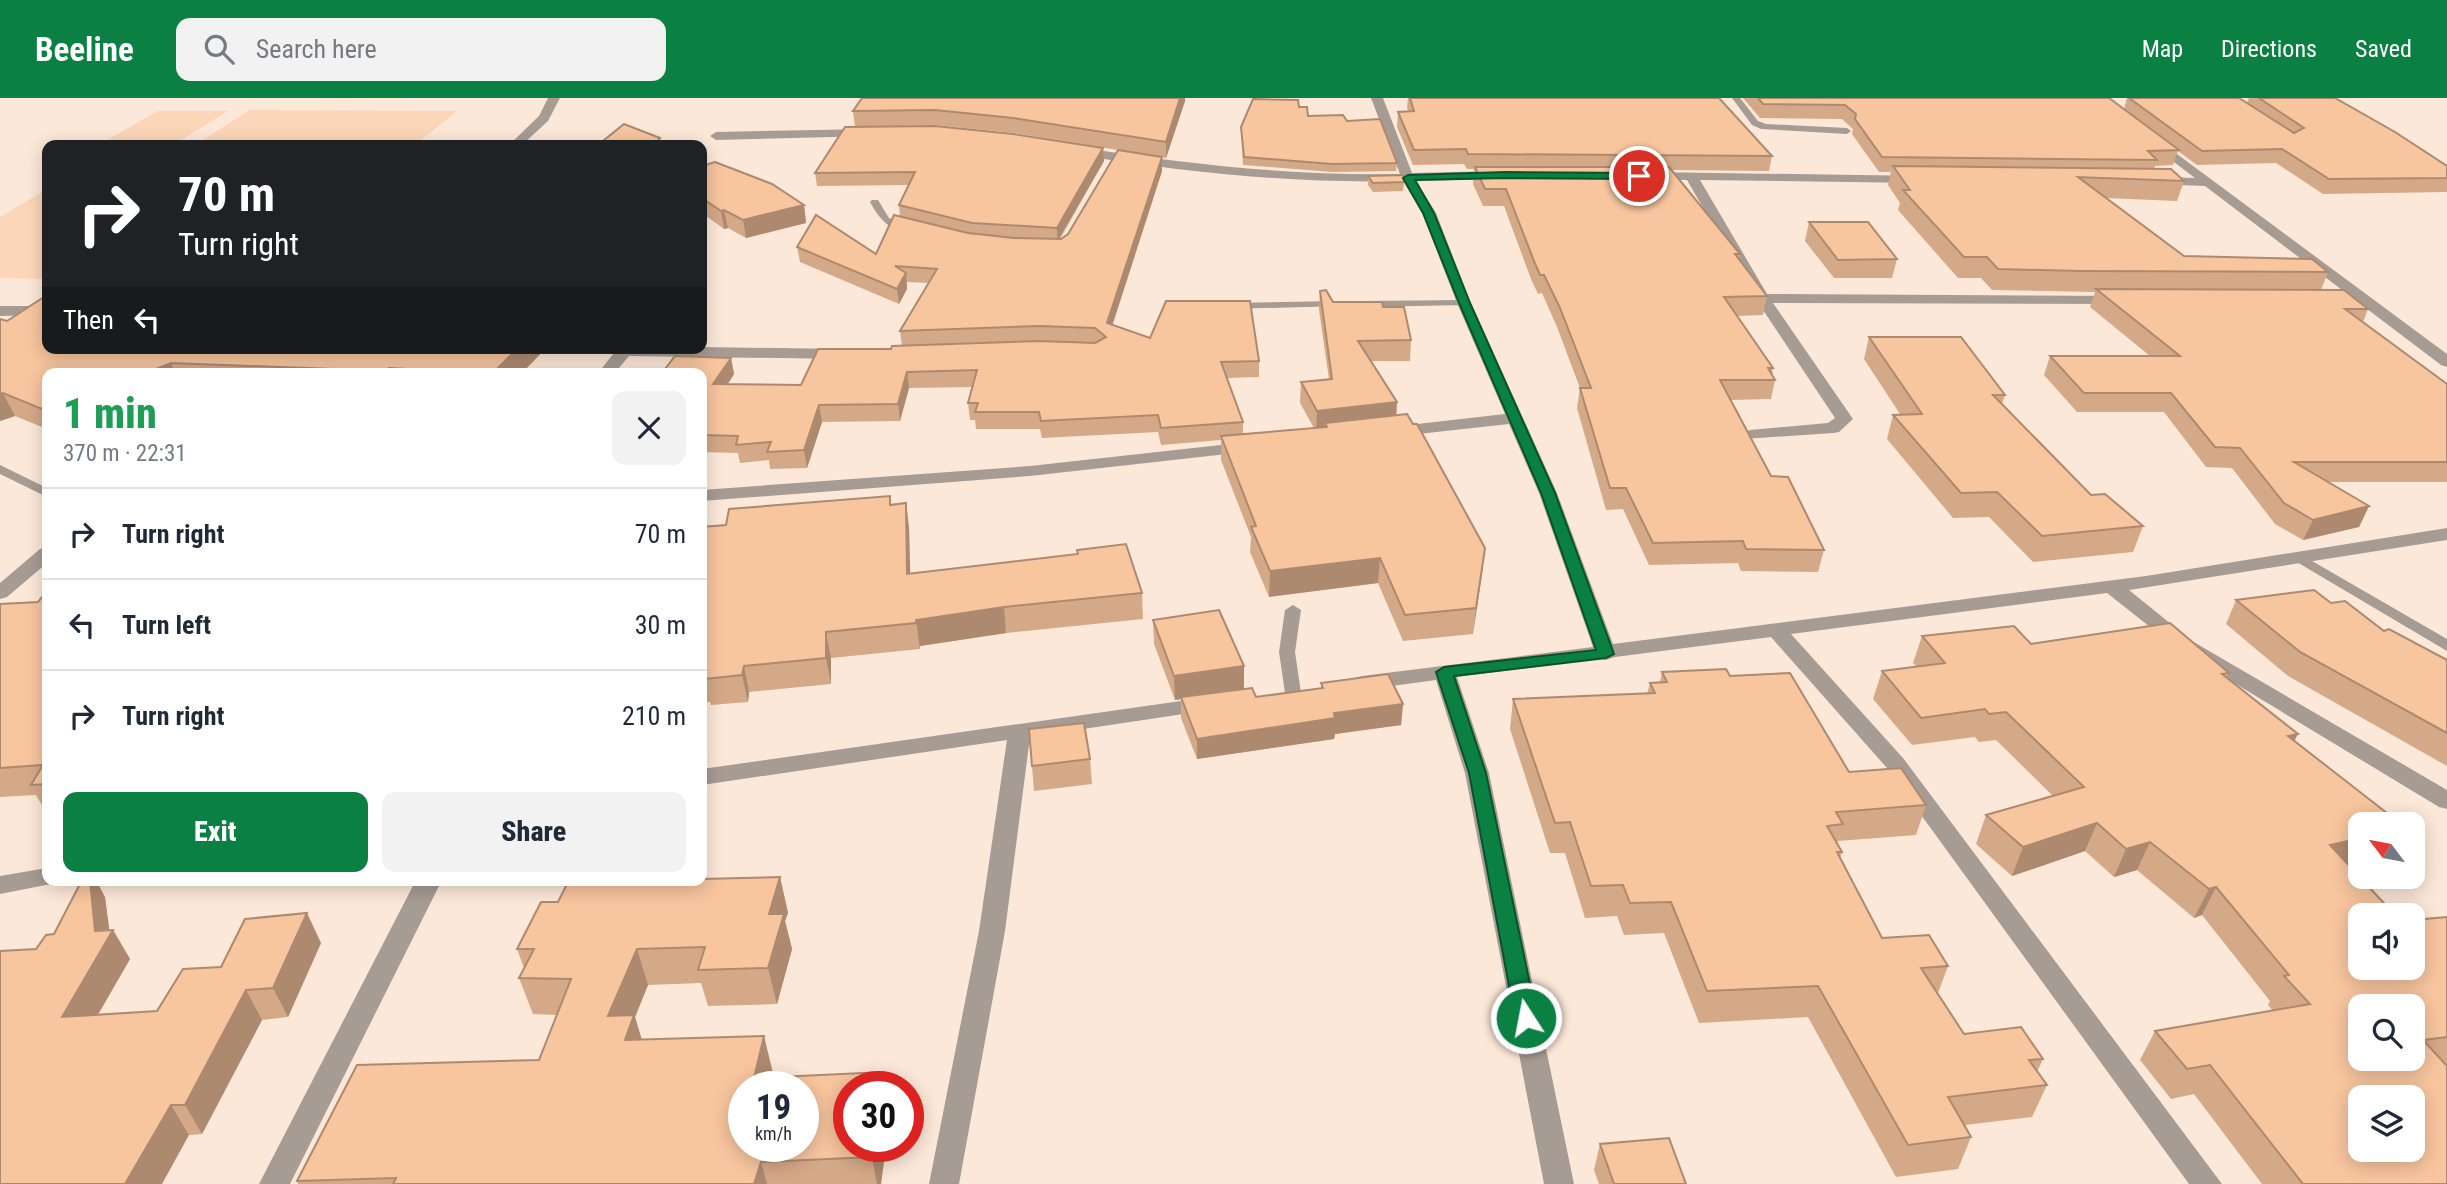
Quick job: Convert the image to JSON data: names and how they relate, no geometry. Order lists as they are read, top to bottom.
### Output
{
  "north": "top left",
  "page": {
    "header": "Beeline",
    "search": "Search here",
    "nav": ["Map", "Directions", "Saved"],
    "turn": ["70 m", "Turn right"],
    "then": "Then",
    "heading": ["1 min", "370 m · 22:31"],
    "list": [
      {
        "name": "Turn right",
        "value": "70 m"
      },
      {
        "name": "Turn left",
        "value": "30 m"
      },
      {
        "name": "Turn right",
        "value": "210 m"
      }
    ],
    "buttons": ["Exit", "Share"],
    "speed": "19 km/h",
    "limit": "30"
  }
}
